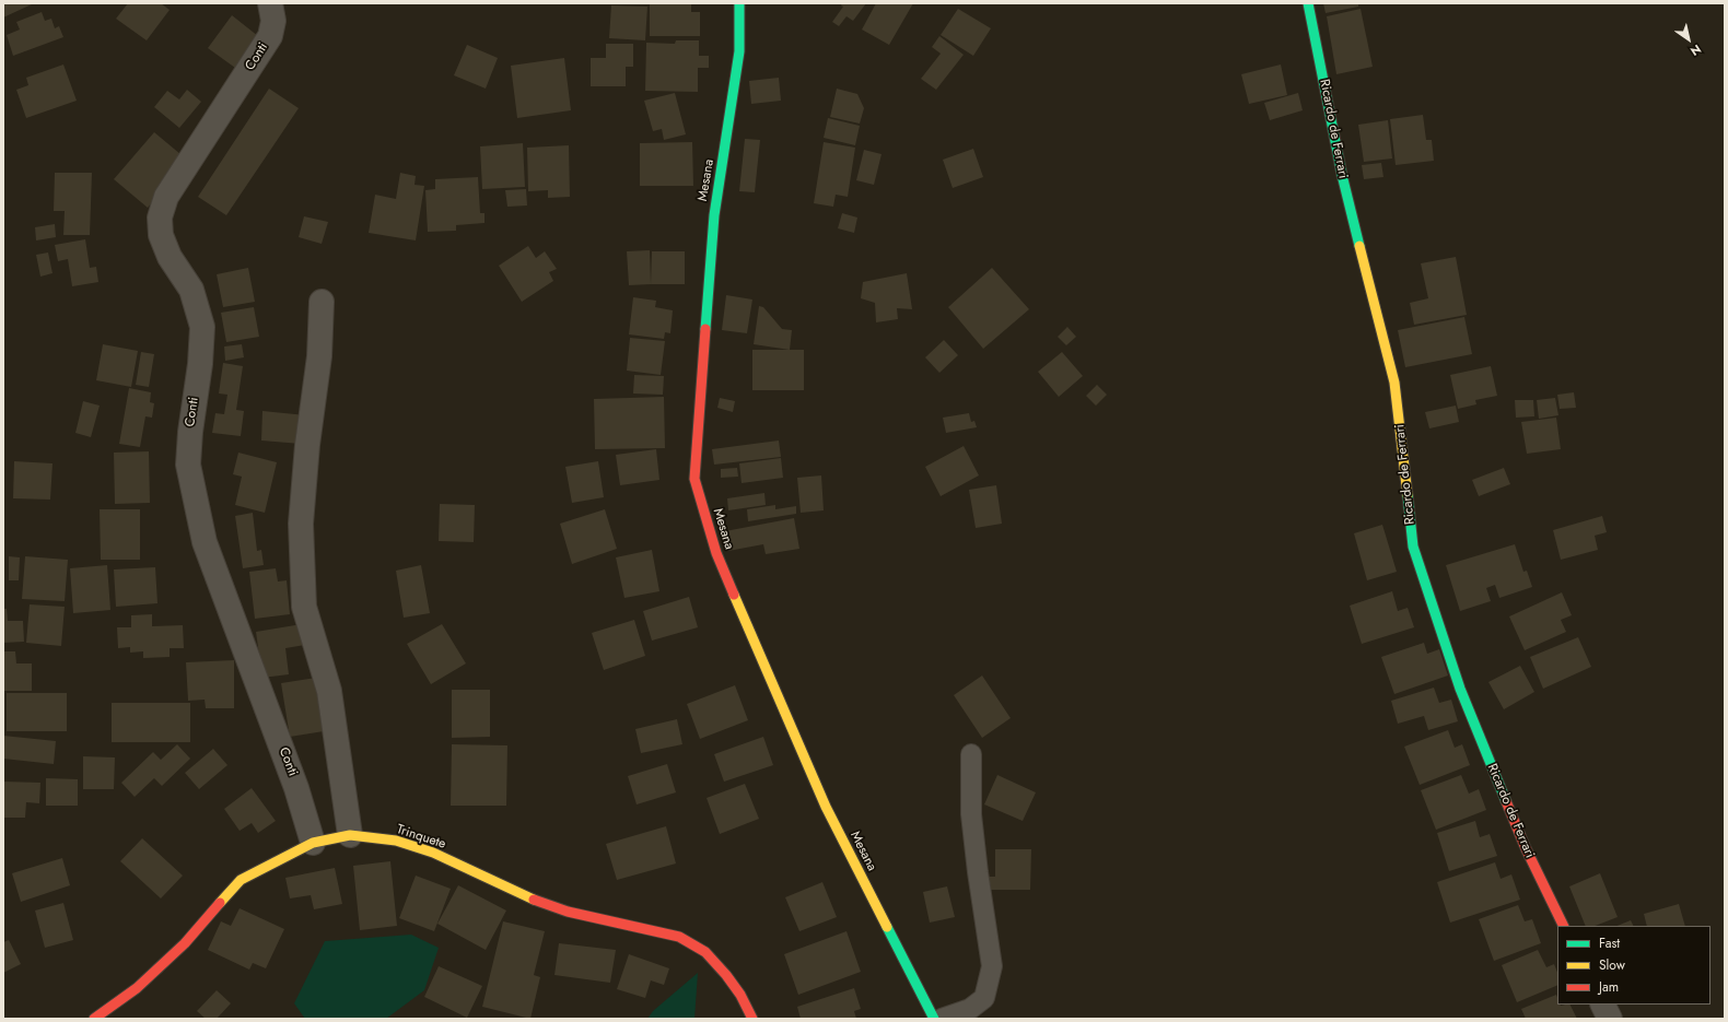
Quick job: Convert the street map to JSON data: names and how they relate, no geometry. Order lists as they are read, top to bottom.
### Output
{
  "streets": {
    "street": [
      "Conti",
      "Ricardo de Ferrari",
      "Mesana",
      "Trinquete"
    ]
  },
  "crossings": [
    ["Conti", "Trinquete"]
  ],
  "legend": ["Fast", "Slow", "Jam"],
  "north": "bottom right"
}
